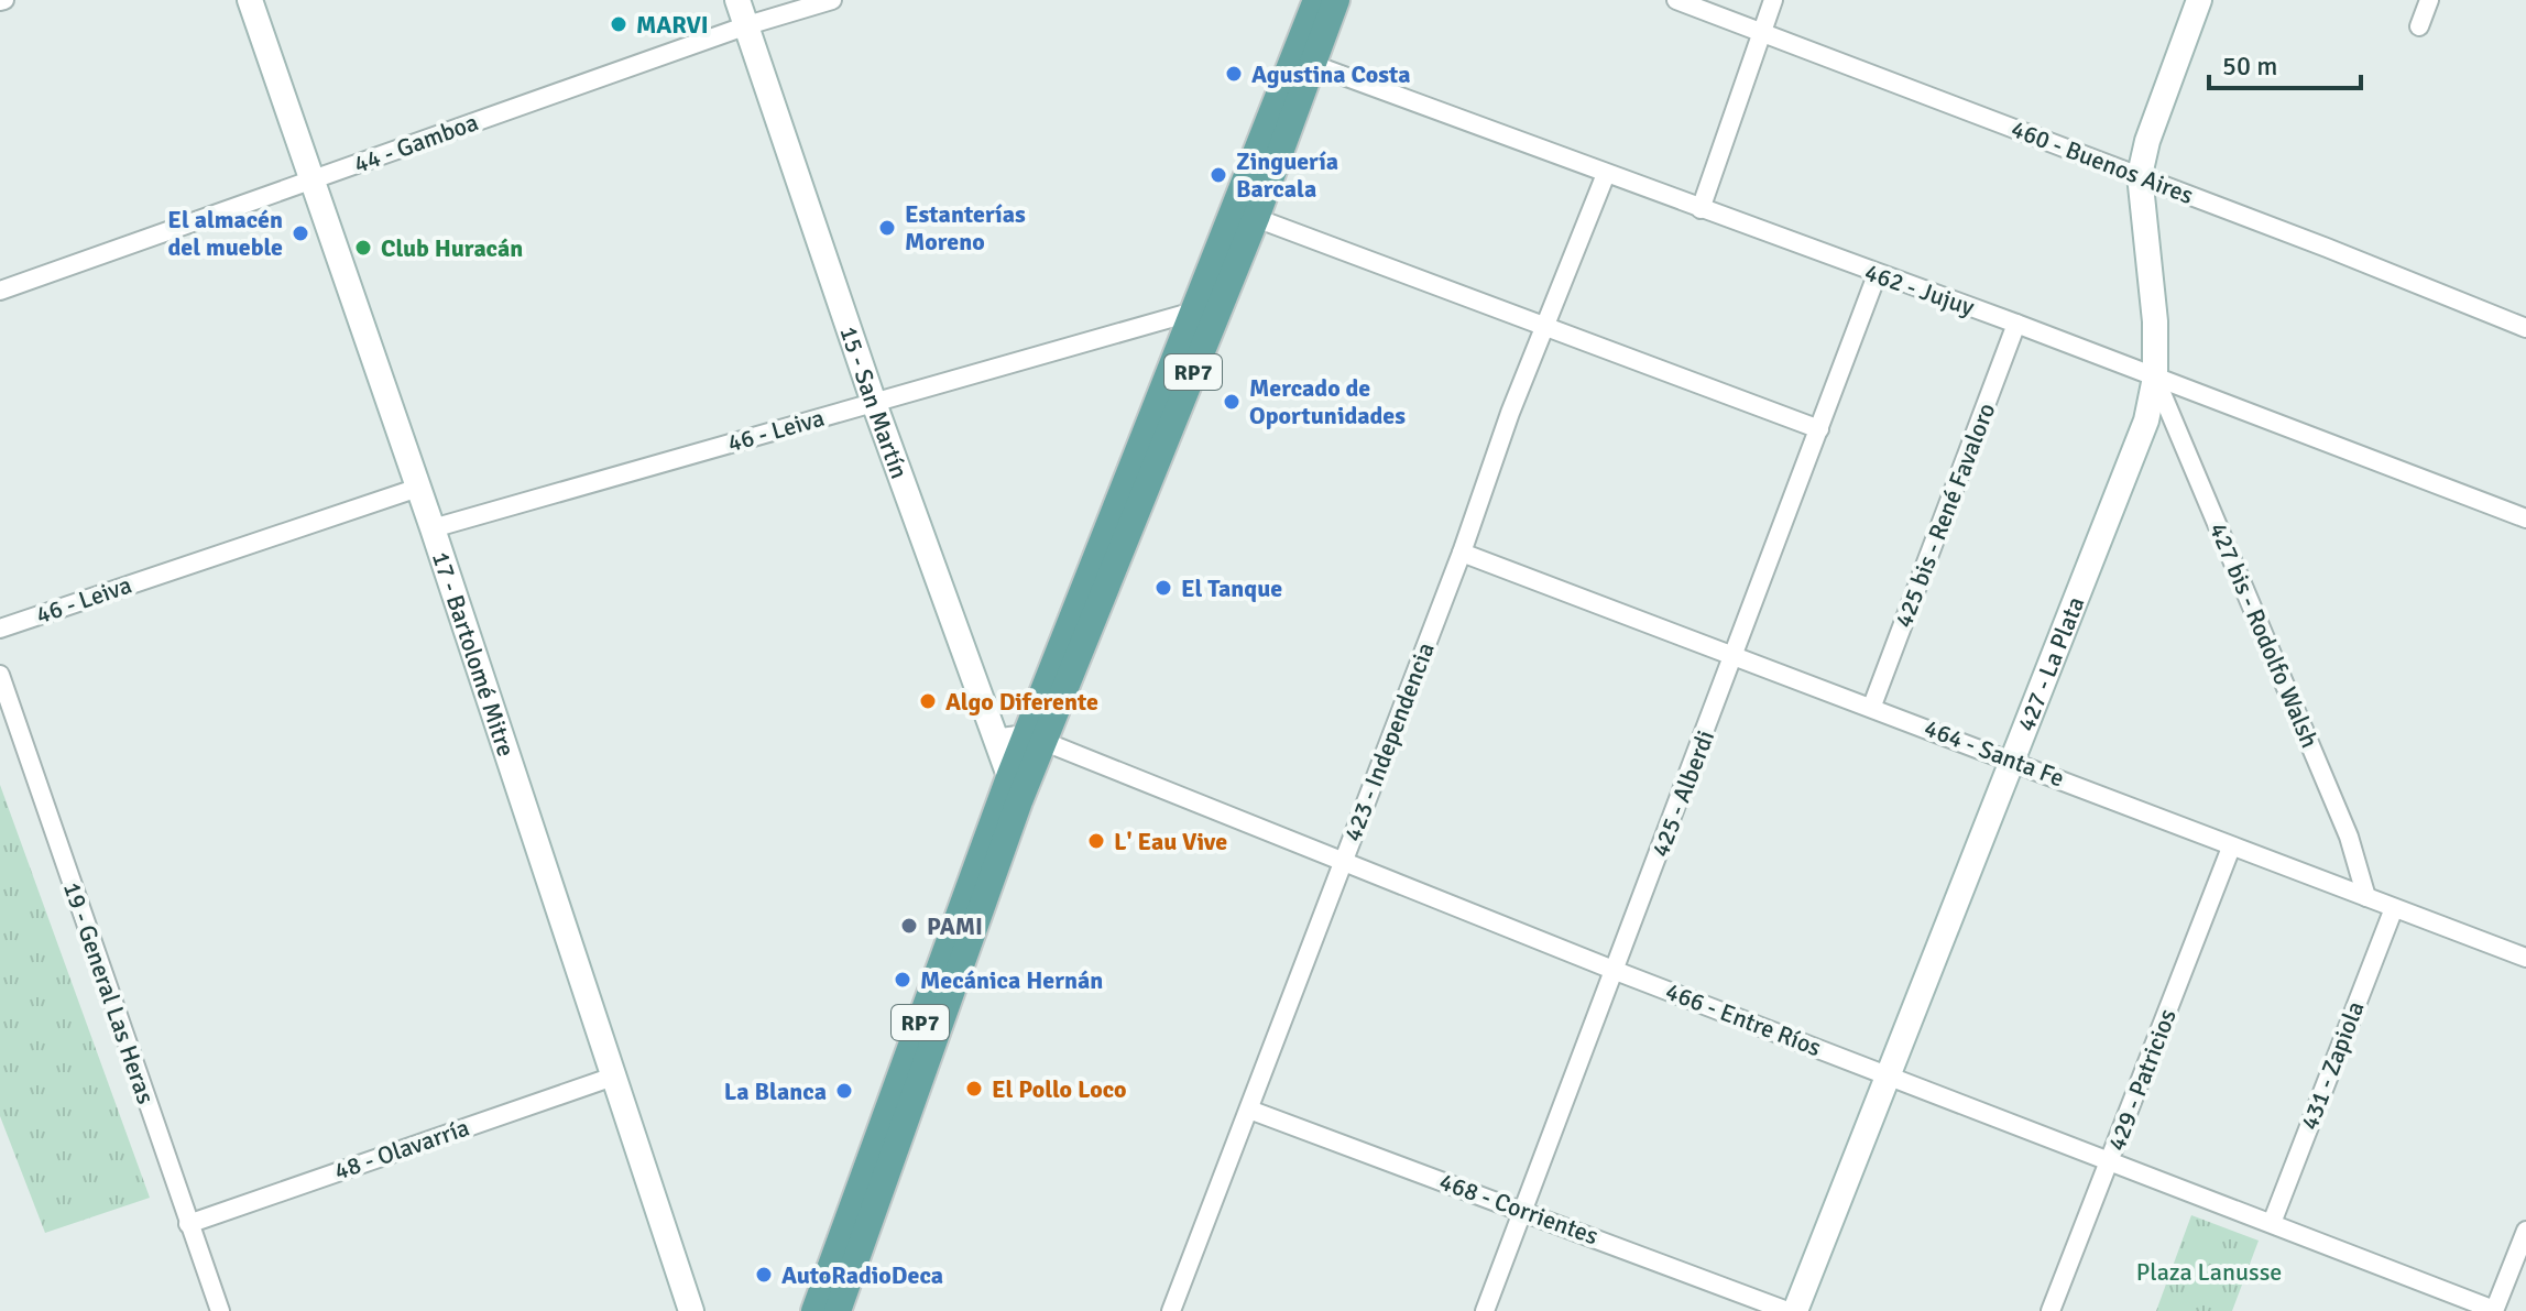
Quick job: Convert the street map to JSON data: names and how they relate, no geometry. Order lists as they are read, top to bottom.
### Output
{
  "streets": {
    "main road": ["RP7"],
    "street": [
      "44 - Gamboa",
      "460 - Buenos Aires",
      "462 - Jujuy",
      "15 - San Martín",
      "46 - Leiva",
      "425 bis - René Favaloro",
      "427 bis - Rodolfo Walsh",
      "17 - Bartolomé Mitre",
      "427 - La Plata",
      "423 - Independencia",
      "464 - Santa Fe",
      "425 - Alberdi",
      "19 - General Las Heras",
      "466 - Entre Ríos",
      "431 - Zapiola",
      "429 - Patricios",
      "48 - Olavarría",
      "468 - Corrientes"
    ]
  },
  "crossings": [
    ["44 - Gamboa", "15 - San Martín"],
    ["44 - Gamboa", "17 - Bartolomé Mitre"],
    ["460 - Buenos Aires", "427 - La Plata"],
    ["462 - Jujuy", "RP7"],
    ["462 - Jujuy", "425 bis - René Favaloro"],
    ["462 - Jujuy", "427 bis - Rodolfo Walsh"],
    ["462 - Jujuy", "427 - La Plata"],
    ["462 - Jujuy", "423 - Independencia"],
    ["462 - Jujuy", "425 - Alberdi"],
    ["RP7", "15 - San Martín"],
    ["RP7", "46 - Leiva"],
    ["RP7", "466 - Entre Ríos"],
    ["15 - San Martín", "46 - Leiva"],
    ["15 - San Martín", "466 - Entre Ríos"],
    ["46 - Leiva", "17 - Bartolomé Mitre"],
    ["425 bis - René Favaloro", "464 - Santa Fe"],
    ["427 bis - Rodolfo Walsh", "427 - La Plata"],
    ["427 bis - Rodolfo Walsh", "464 - Santa Fe"],
    ["17 - Bartolomé Mitre", "48 - Olavarría"],
    ["427 - La Plata", "464 - Santa Fe"],
    ["427 - La Plata", "466 - Entre Ríos"],
    ["423 - Independencia", "464 - Santa Fe"],
    ["423 - Independencia", "466 - Entre Ríos"],
    ["423 - Independencia", "468 - Corrientes"],
    ["464 - Santa Fe", "425 - Alberdi"],
    ["464 - Santa Fe", "431 - Zapiola"],
    ["464 - Santa Fe", "429 - Patricios"],
    ["425 - Alberdi", "466 - Entre Ríos"],
    ["425 - Alberdi", "468 - Corrientes"],
    ["19 - General Las Heras", "48 - Olavarría"],
    ["466 - Entre Ríos", "431 - Zapiola"],
    ["466 - Entre Ríos", "429 - Patricios"]
  ],
  "parks": ["Plaza Lanusse"],
  "places": [
    "MARVI",
    "Agustina Costa",
    "Zinguería Barcala",
    "Estanterías Moreno",
    "El almacén del mueble",
    "Club Huracán",
    "Mercado de Oportunidades",
    "El Tanque",
    "Algo Diferente",
    "L' Eau Vive",
    "PAMI",
    "Mecánica Hernán",
    "El Pollo Loco",
    "La Blanca",
    "AutoRadioDeca"
  ],
  "scale_bar": "50 m"
}
